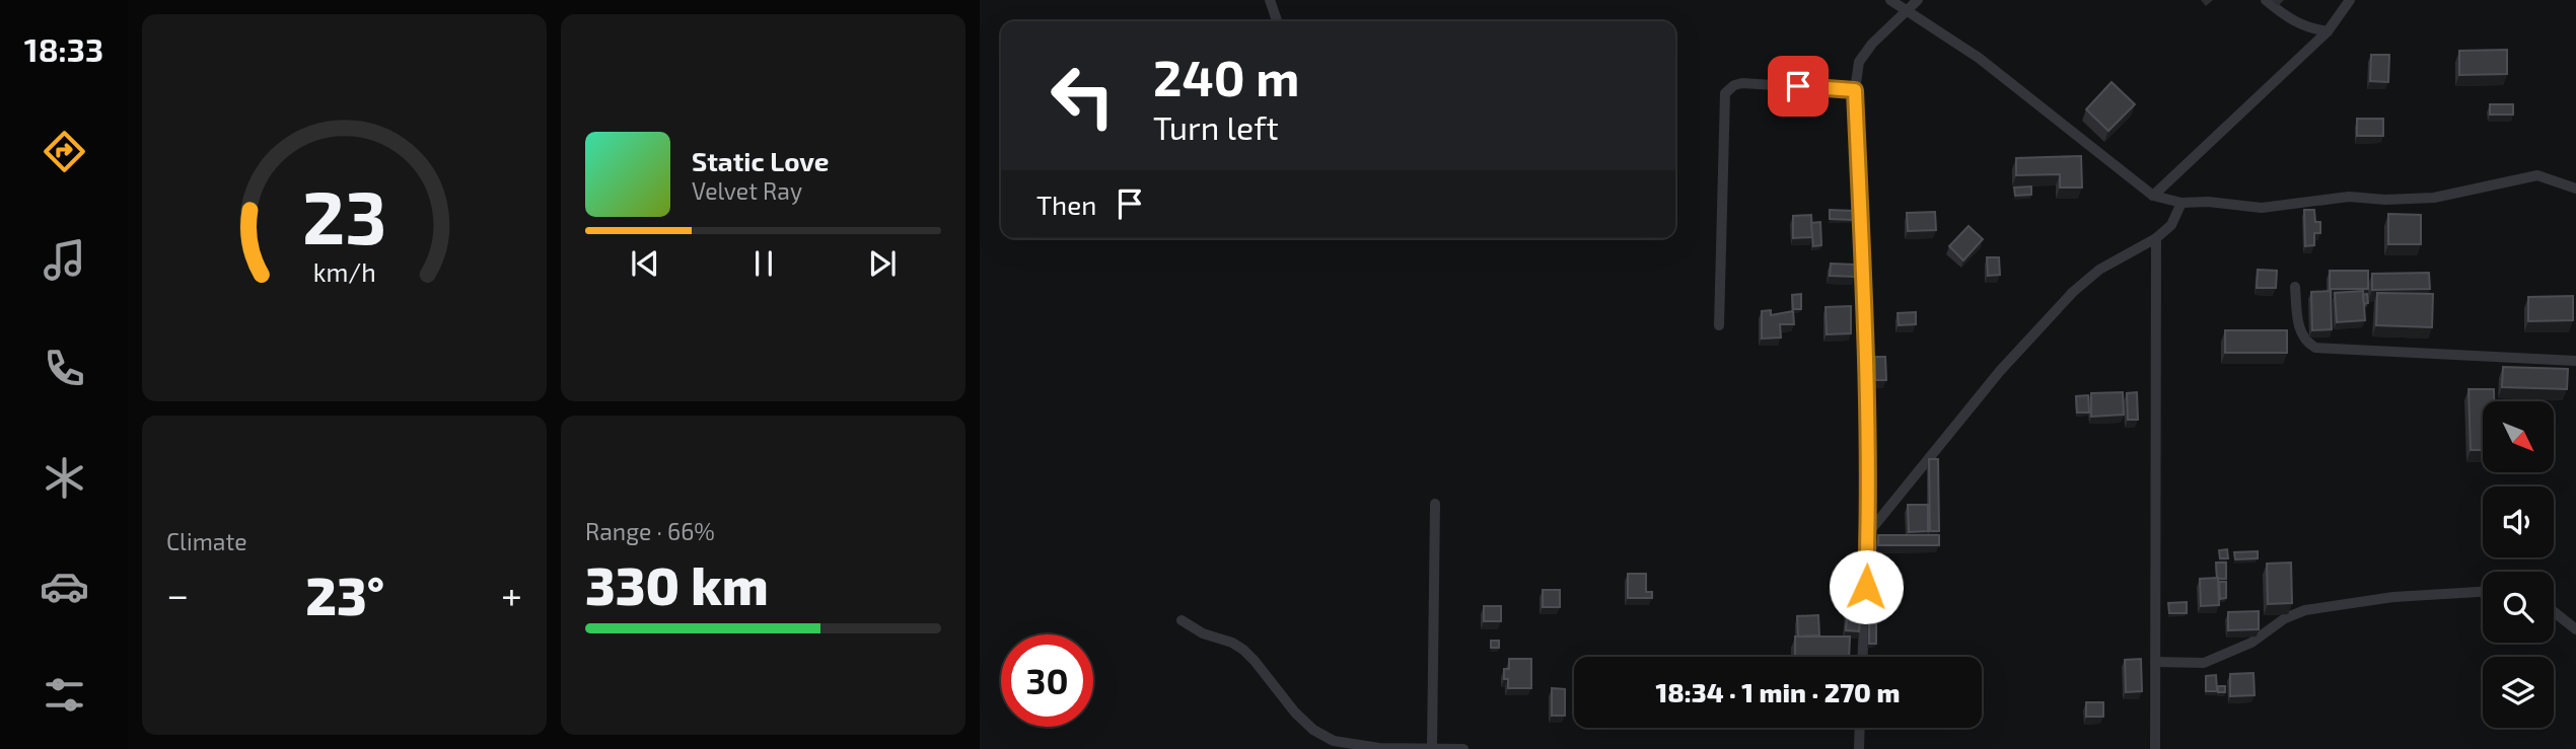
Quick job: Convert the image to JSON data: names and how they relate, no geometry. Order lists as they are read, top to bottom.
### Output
{
  "north": "bottom right",
  "page": {
    "tabs": "18:33",
    "turn": ["240 m", "Turn left"],
    "song": ["Static Love", "Velvet Ray"],
    "then": "Then",
    "tile": [
      "Climate",
      ["Range · 66%", "330 km"]
    ],
    "heat": ["−", "23°", "+"],
    "limit": "30",
    "trip": "18:34 · 1 min · 270 m",
    "gauge": ["23", "km/h"]
  }
}
